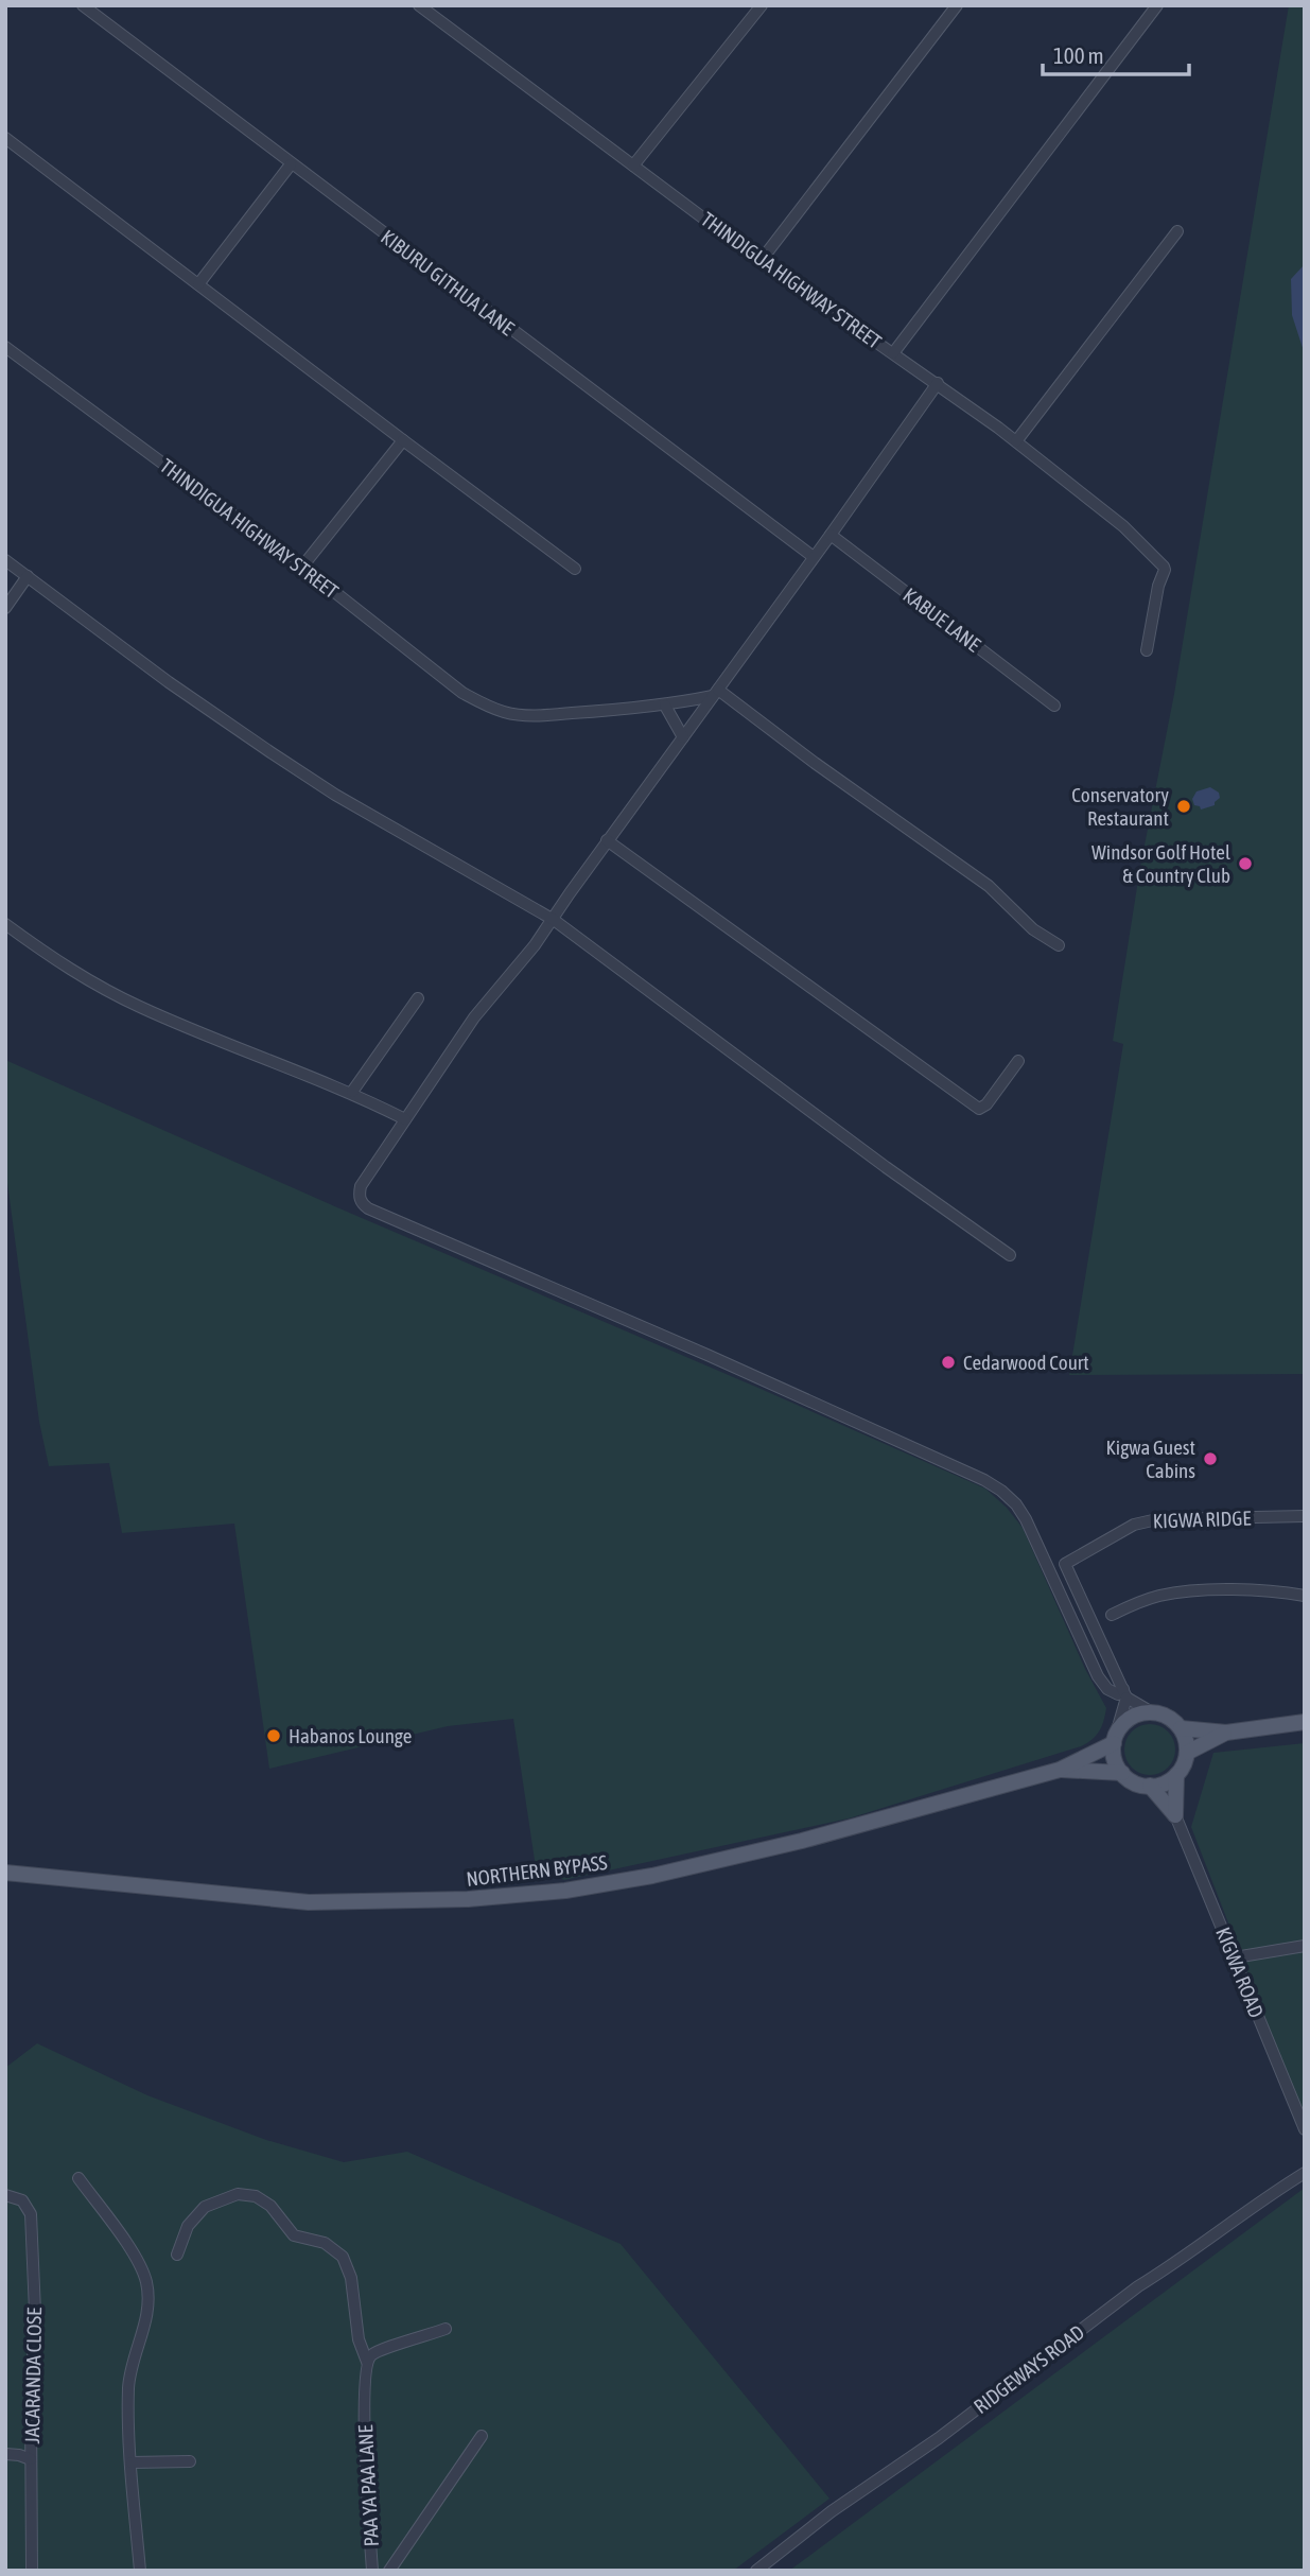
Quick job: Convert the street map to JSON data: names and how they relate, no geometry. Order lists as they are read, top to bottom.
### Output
{
  "streets": {
    "main road": ["NORTHERN BYPASS"],
    "street": [
      "THINDIGUA HIGHWAY STREET",
      "KIBURU GITHUA LANE",
      "KABUE LANE",
      "KIGWA RIDGE",
      "KIGWA ROAD",
      "RIDGEWAYS ROAD",
      "JACARANDA CLOSE",
      "PAA YA PAA LANE"
    ]
  },
  "places": [
    "Conservatory Restaurant",
    "Windsor Golf Hotel & Country Club",
    "Cedarwood Court",
    "Kigwa Guest Cabins",
    "Habanos Lounge"
  ],
  "scale_bar": "100 m"
}
